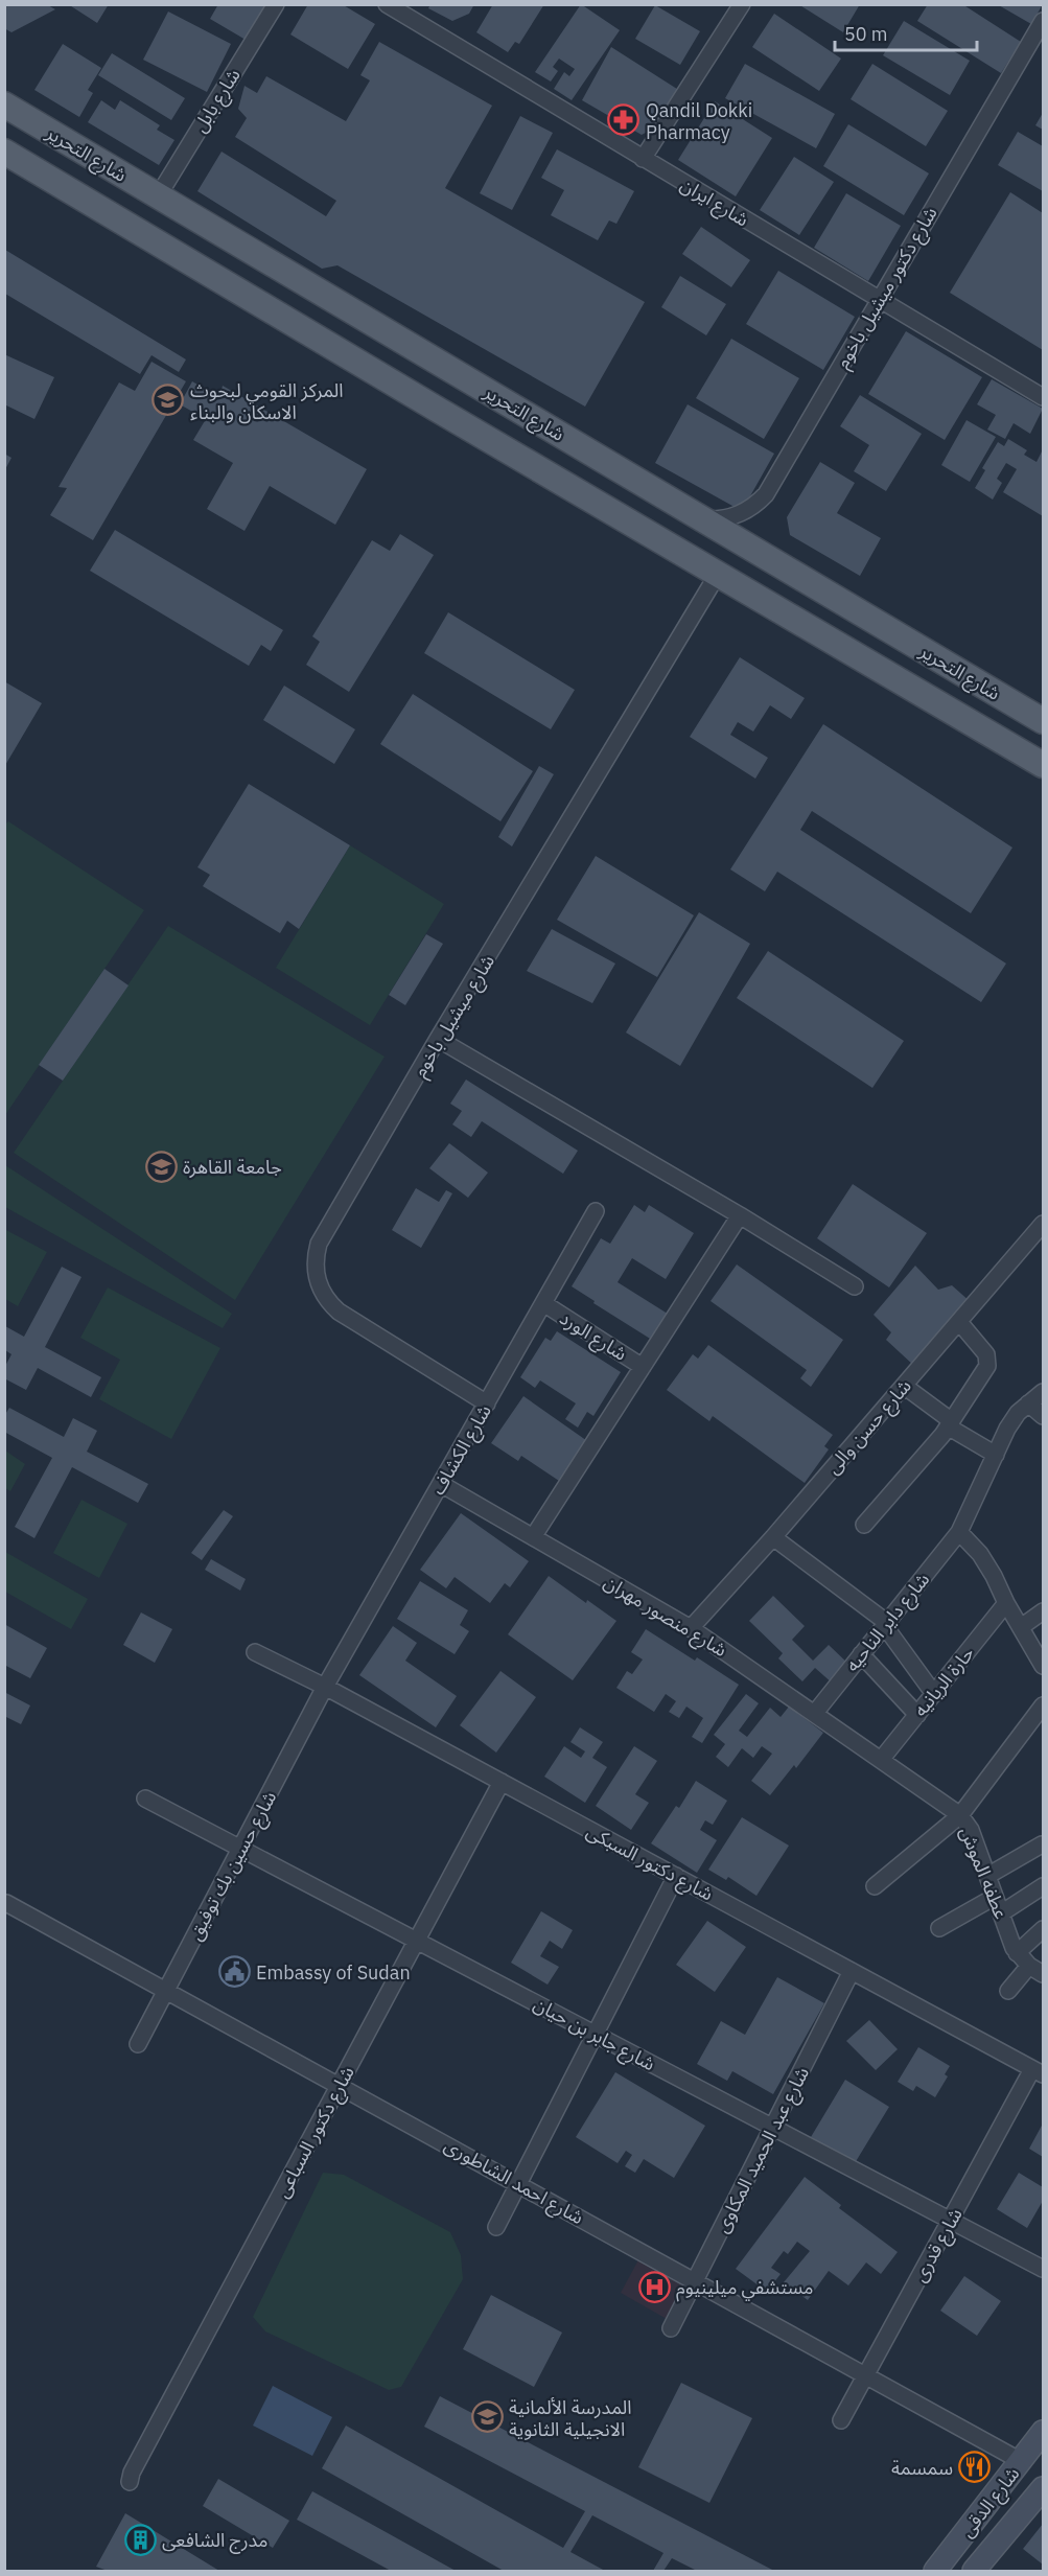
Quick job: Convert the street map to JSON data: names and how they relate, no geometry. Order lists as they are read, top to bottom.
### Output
{
  "streets": {
    "main road": ["شارع التحرير", "شارع الدقى"],
    "street": [
      "شارع بابل",
      "شارع ايران",
      "شارع دكتور ميشيل باخوم",
      "شارع ميشيل باخوم",
      "شارع الورد",
      "شارع حسن والى",
      "شارع الكشاف",
      "شارع منصور مهران",
      "شارع داير الناحيه",
      "حارة الريانيه",
      "شارع دكتور السبكى",
      "شارع حسين بك توفيق",
      "عطفه الموش",
      "شارع جابر بن حيان",
      "شارع دكتور السباعى",
      "شارع عبد الحميد المكاوى",
      "شارع احمد الشاطورى",
      "شارع قدرى"
    ]
  },
  "crossings": [
    ["شارع بابل", "شارع التحرير"],
    ["شارع التحرير", "شارع دكتور ميشيل باخوم"],
    ["شارع التحرير", "شارع ميشيل باخوم"],
    ["شارع ايران", "شارع دكتور ميشيل باخوم"],
    ["شارع ميشيل باخوم", "شارع الكشاف"],
    ["شارع الورد", "شارع الكشاف"],
    ["شارع حسن والى", "شارع منصور مهران"],
    ["شارع الكشاف", "شارع منصور مهران"],
    ["شارع الكشاف", "شارع دكتور السبكى"],
    ["شارع الكشاف", "شارع حسين بك توفيق"],
    ["شارع منصور مهران", "شارع داير الناحيه"],
    ["شارع منصور مهران", "حارة الريانيه"],
    ["شارع منصور مهران", "عطفه الموش"],
    ["حارة الريانيه", "عطفه الموش"],
    ["شارع دكتور السبكى", "شارع حسين بك توفيق"],
    ["شارع دكتور السبكى", "شارع دكتور السباعى"],
    ["شارع دكتور السبكى", "شارع عبد الحميد المكاوى"],
    ["شارع دكتور السبكى", "شارع قدرى"],
    ["شارع حسين بك توفيق", "شارع جابر بن حيان"],
    ["شارع حسين بك توفيق", "شارع احمد الشاطورى"],
    ["شارع جابر بن حيان", "شارع دكتور السباعى"],
    ["شارع جابر بن حيان", "شارع عبد الحميد المكاوى"],
    ["شارع جابر بن حيان", "شارع قدرى"],
    ["شارع دكتور السباعى", "شارع احمد الشاطورى"],
    ["شارع عبد الحميد المكاوى", "شارع احمد الشاطورى"],
    ["شارع احمد الشاطورى", "شارع قدرى"],
    ["شارع احمد الشاطورى", "شارع الدقى"]
  ],
  "places": {
    "pharmacy": ["Qandil Dokki Pharmacy"],
    "school or university": ["المركز القومي لبحوث الاسكان والبناء", "جامعة القاهرة", "المدرسة الألمانية الانجيلية الثانوية"],
    "public building": ["Embassy of Sudan"],
    "hospital": ["مستشفي ميلينيوم"],
    "restaurant": ["سمسمة"],
    "building": ["مدرج الشافعى"]
  },
  "scale_bar": "50 m"
}
